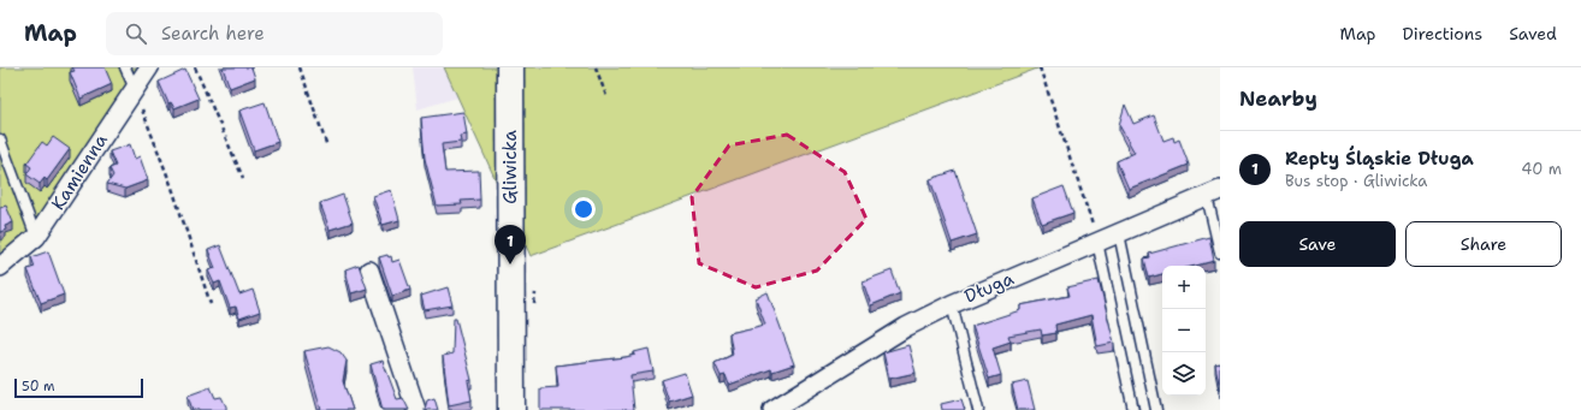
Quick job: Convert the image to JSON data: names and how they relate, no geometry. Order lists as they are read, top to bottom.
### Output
{
  "streets": {
    "main road": ["Gliwicka"],
    "street": ["Kamienna", "Długa"]
  },
  "scale_bar": "50 m",
  "page": {
    "header": "Map",
    "search": "Search here",
    "nav": ["Map", "Directions", "Saved"],
    "heading": "Nearby",
    "list": [
      {
        "mark": "1",
        "name": "Repty Śląskie Długa",
        "note": "Bus stop · Gliwicka",
        "value": "40 m"
      }
    ],
    "buttons": ["Save", "Share"],
    "pins": "1",
    "map_buttons": ["+", "−"],
    "scale": "50 m"
  }
}
